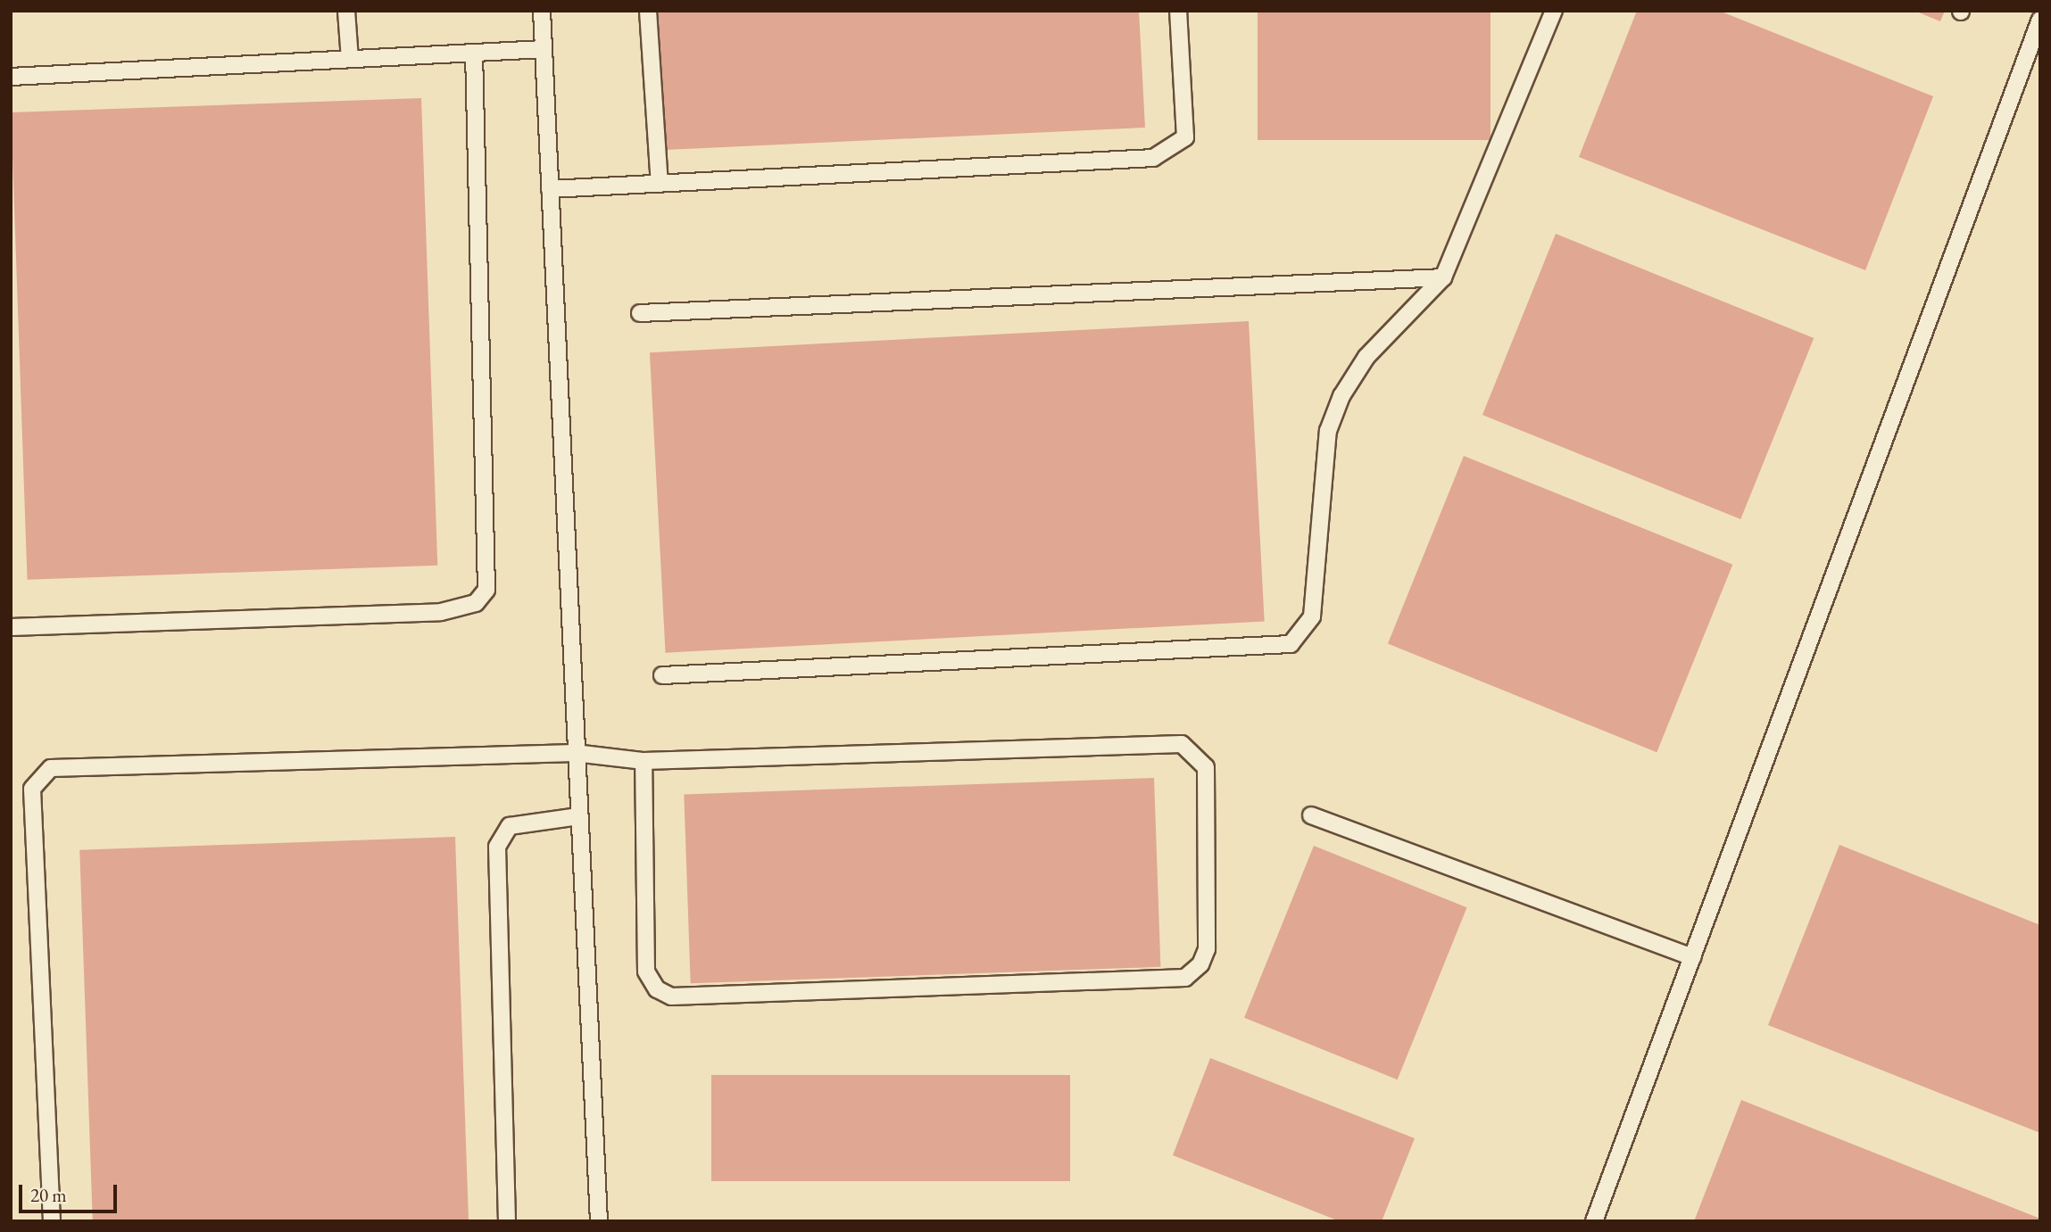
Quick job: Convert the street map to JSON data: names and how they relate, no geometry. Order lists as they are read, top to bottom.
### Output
{
  "scale_bar": "20 m"
}
